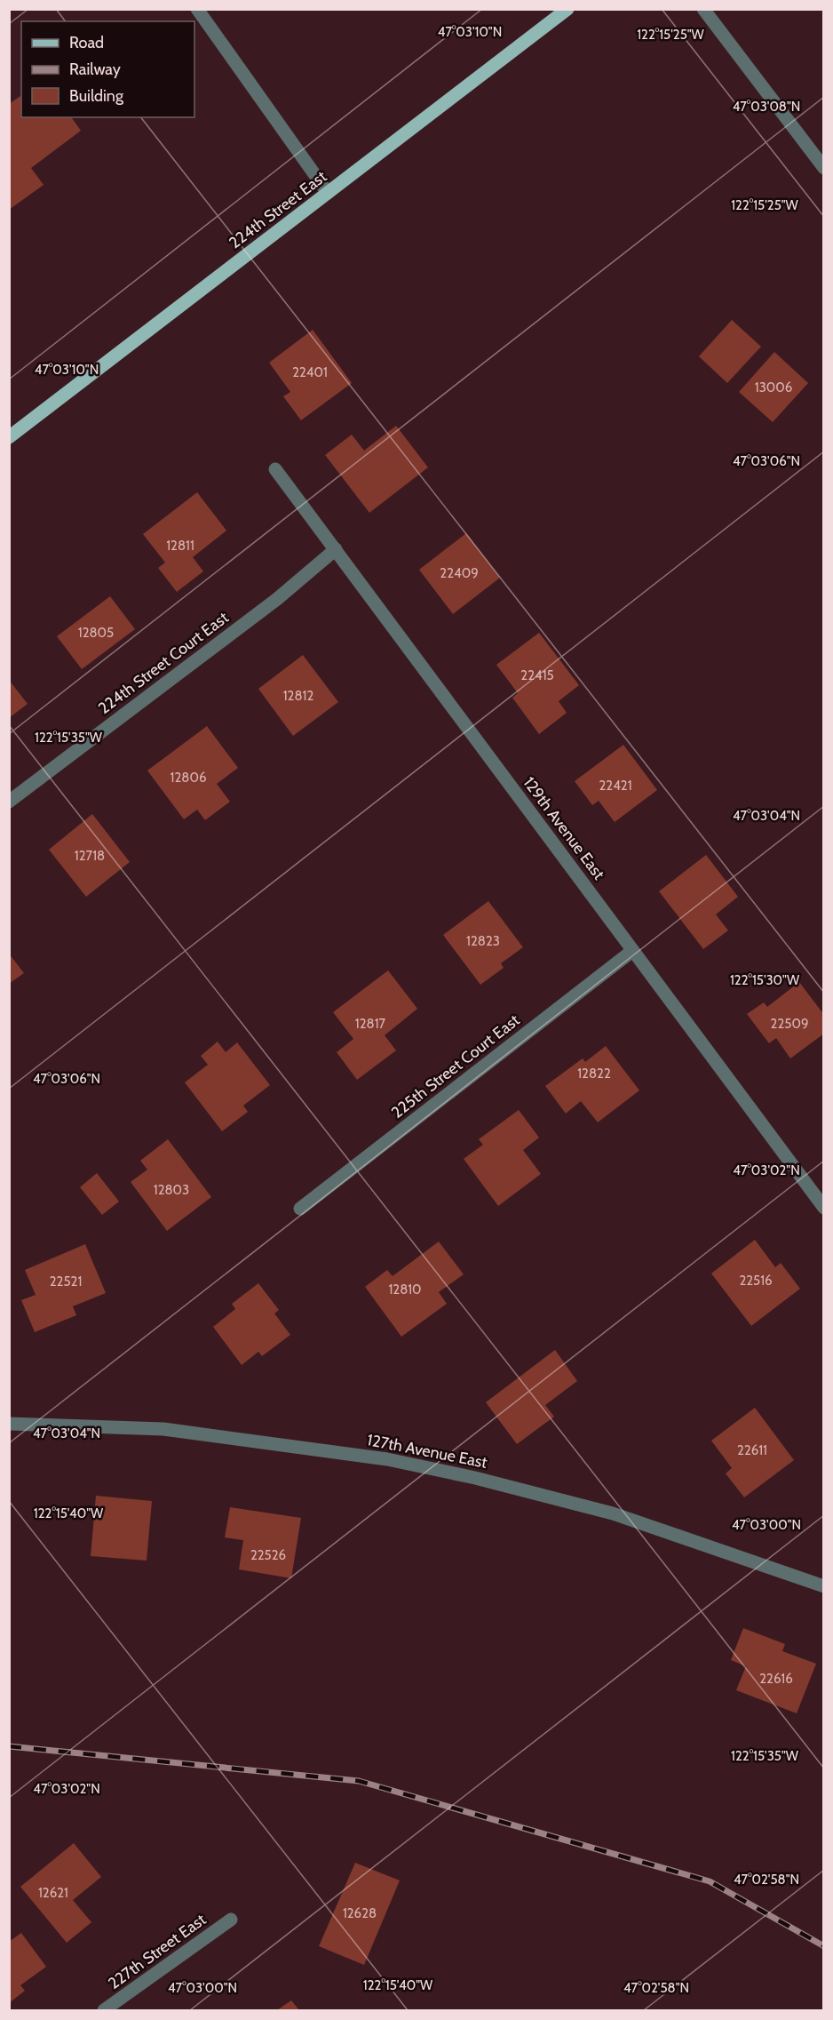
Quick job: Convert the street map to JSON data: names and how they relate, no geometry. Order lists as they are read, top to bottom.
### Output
{
  "streets": {
    "main road": ["224th Street East"],
    "street": [
      "224th Street Court East",
      "129th Avenue East",
      "225th Street Court East",
      "127th Avenue East",
      "227th Street East"
    ]
  },
  "crossings": [
    ["224th Street Court East", "129th Avenue East"],
    ["129th Avenue East", "225th Street Court East"]
  ],
  "house_numbers": [
    "22401",
    "13006",
    "12811",
    "22409",
    "12805",
    "22415",
    "12812",
    "12806",
    "22421",
    "12718",
    "12823",
    "12817",
    "22509",
    "12822",
    "12803",
    "22516",
    "22521",
    "12810",
    "22611",
    "22526",
    "22616",
    "12621",
    "12628"
  ],
  "legend": ["Road", "Railway", "Building"],
  "coordinates": [
    "47°03'10\"N",
    "122°15'25\"W",
    "47°03'08\"N",
    "47°03'06\"N",
    "122°15'35\"W",
    "47°03'04\"N",
    "122°15'30\"W",
    "47°03'02\"N",
    "122°15'40\"W",
    "47°03'00\"N",
    "47°02'58\"N"
  ]
}
